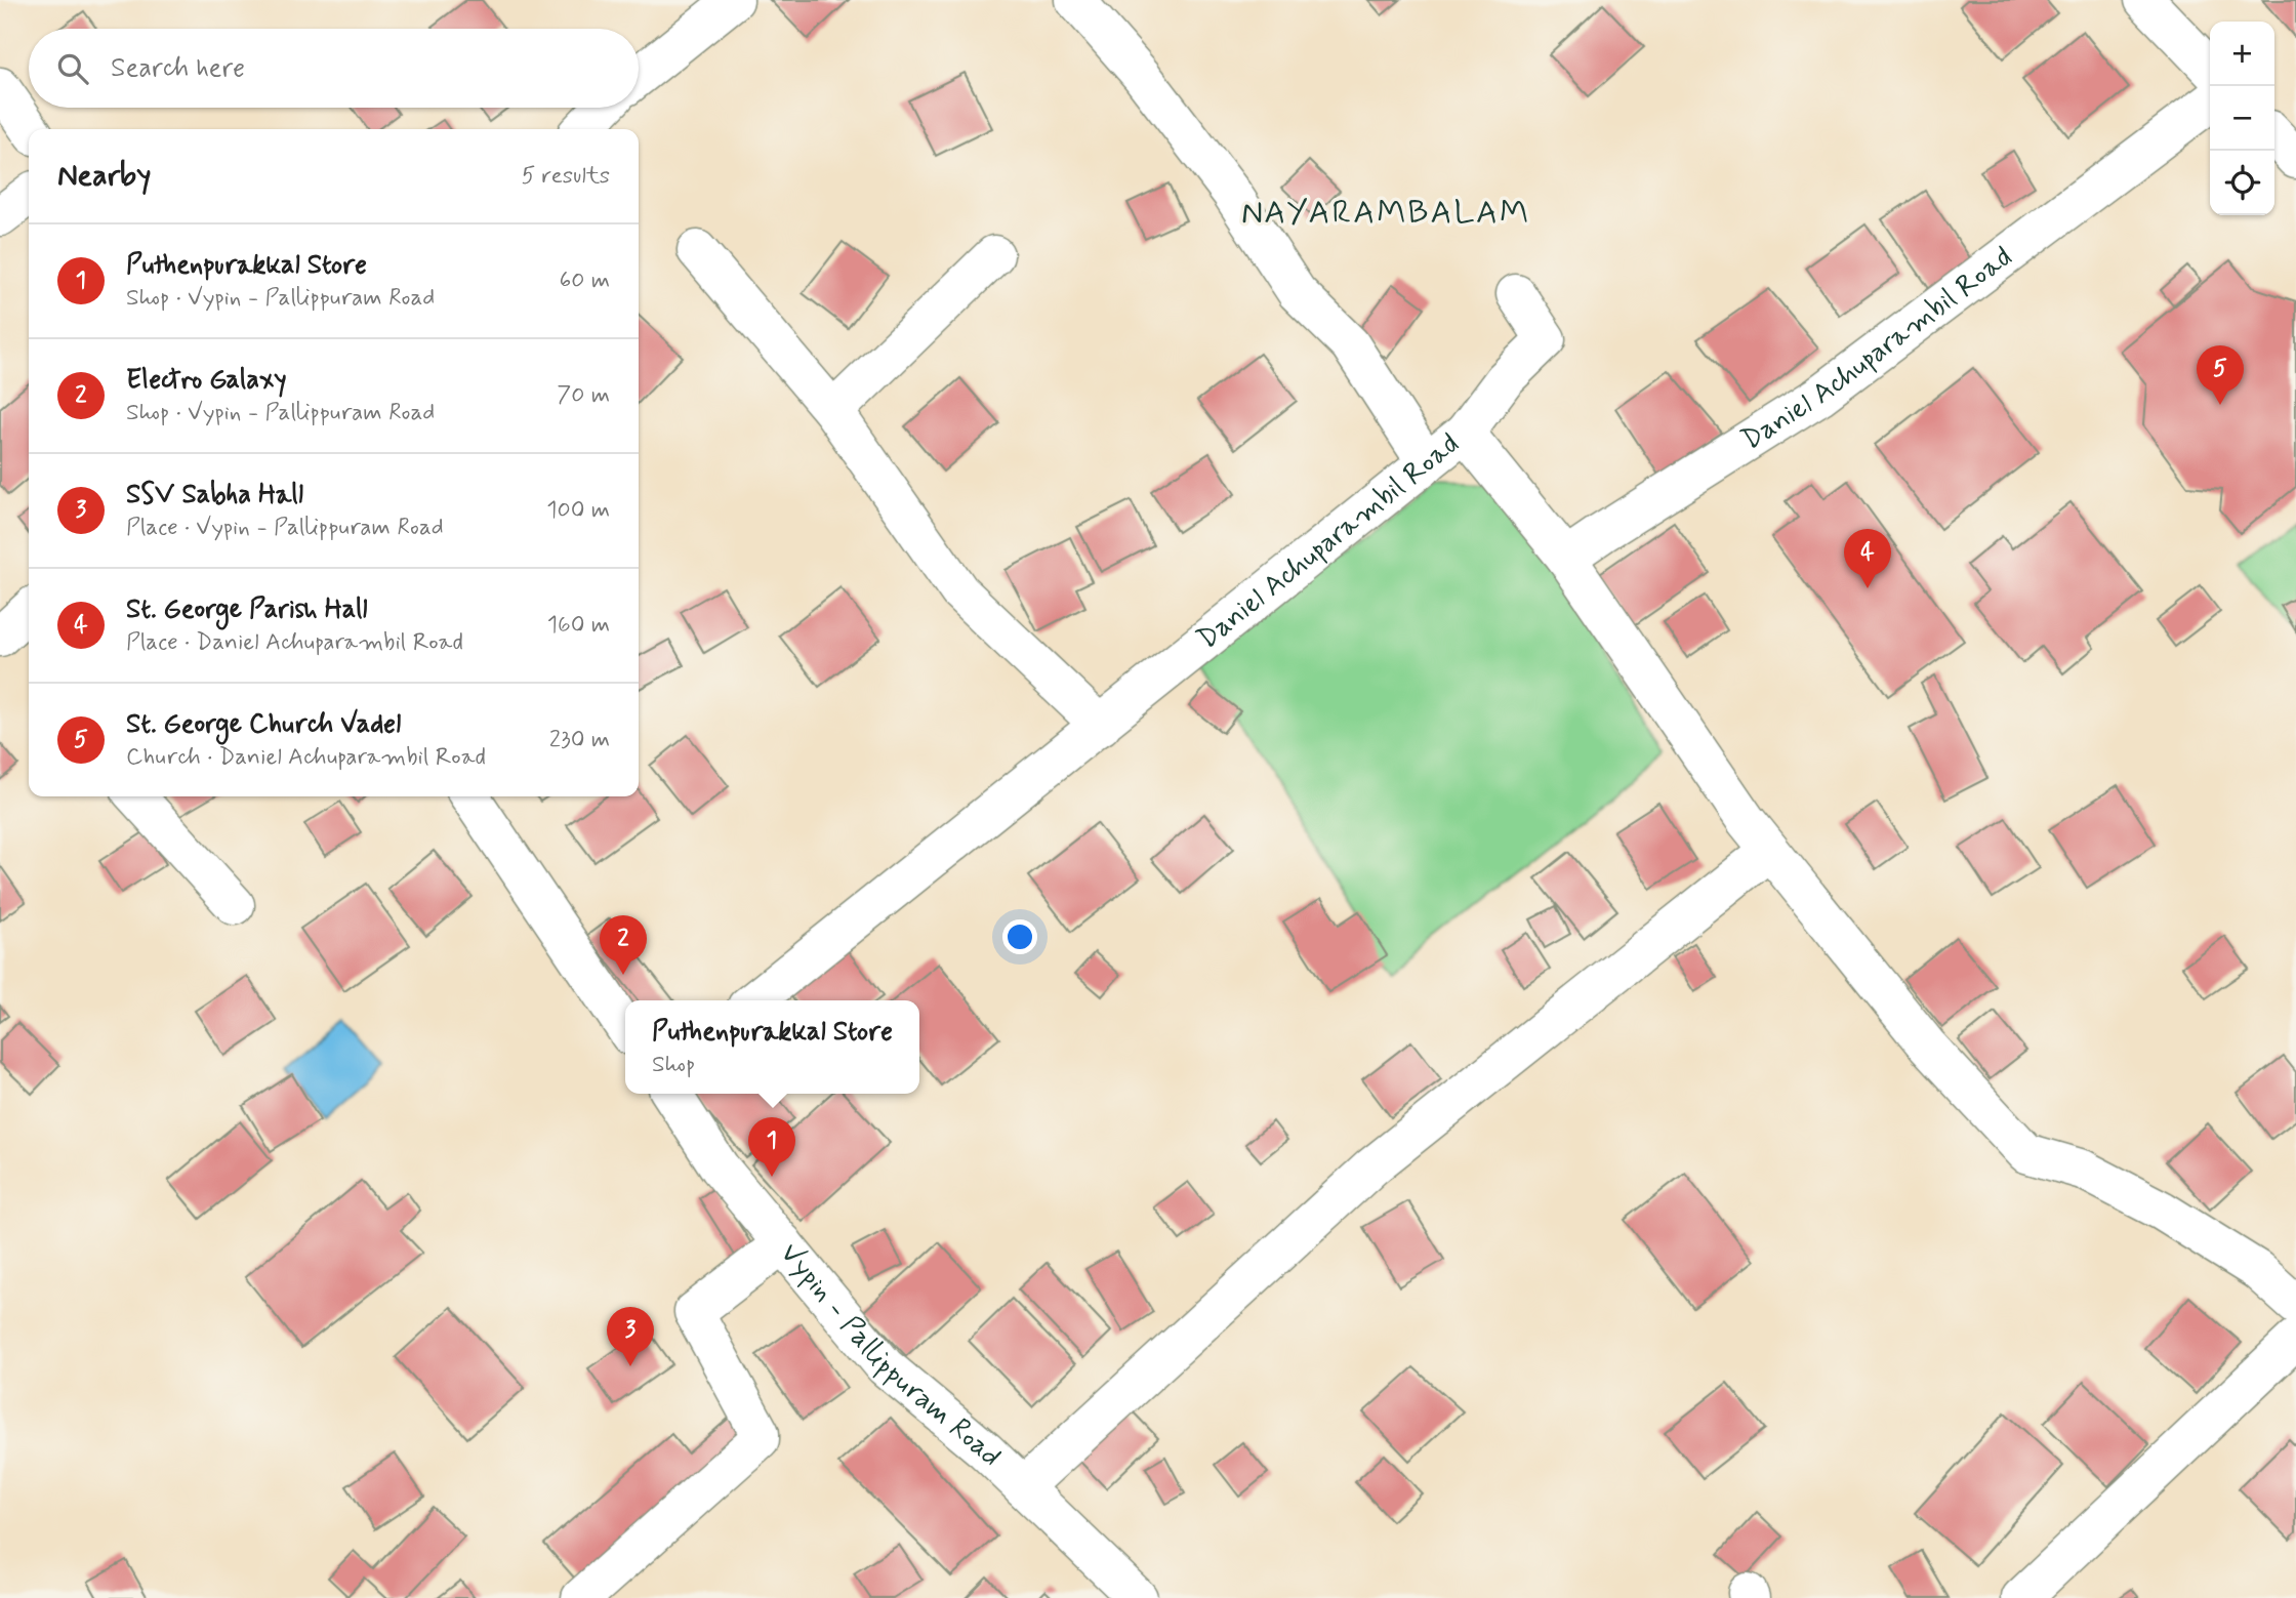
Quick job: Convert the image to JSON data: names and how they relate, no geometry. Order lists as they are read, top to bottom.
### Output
{
  "streets": {
    "street": ["Daniel Achuparambil Road", "Vypin - Pallippuram Road"]
  },
  "districts": ["NAYARAMBALAM"],
  "page": {
    "map_buttons": ["+", "−"],
    "search": "Search here",
    "heading": ["Nearby", "5 results"],
    "list": [
      {
        "mark": "1",
        "name": "Puthenpurakkal Store",
        "note": "Shop · Vypin - Pallippuram Road",
        "value": "60 m"
      },
      {
        "mark": "2",
        "name": "Electro Galaxy",
        "note": "Shop · Vypin - Pallippuram Road",
        "value": "70 m"
      },
      {
        "mark": "3",
        "name": "SSV Sabha Hall",
        "note": "Place · Vypin - Pallippuram Road",
        "value": "100 m"
      },
      {
        "mark": "4",
        "name": "St. George Parish Hall",
        "note": "Place · Daniel Achuparambil Road",
        "value": "160 m"
      },
      {
        "mark": "5",
        "name": "St. George Church Vadel",
        "note": "Church · Daniel Achuparambil Road",
        "value": "230 m"
      }
    ],
    "pins": [
      "5",
      "4",
      "2",
      "1",
      "3"
    ],
    "popup": ["Puthenpurakkal Store", "Shop"]
  }
}
